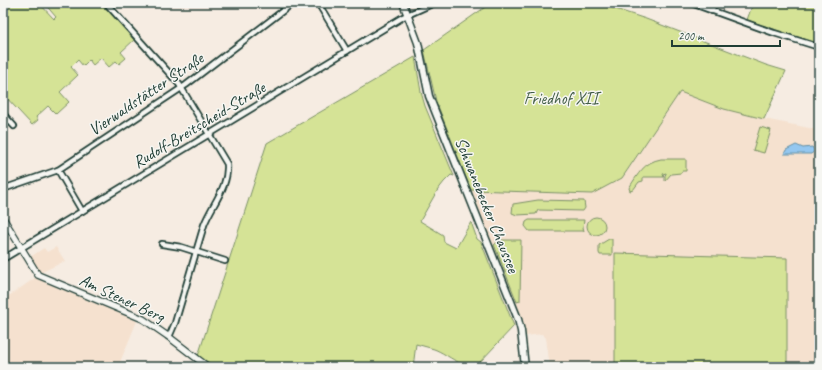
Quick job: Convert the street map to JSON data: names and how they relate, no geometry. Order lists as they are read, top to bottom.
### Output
{
  "streets": {
    "main road": ["Schwanebecker Chaussee"],
    "street": ["Vierwaldstätter Straße", "Rudolf-Breitscheid-Straße", "Am Stener Berg"]
  },
  "crossings": [
    ["Rudolf-Breitscheid-Straße", "Schwanebecker Chaussee"],
    ["Rudolf-Breitscheid-Straße", "Am Stener Berg"]
  ],
  "parks": ["Friedhof XII"],
  "scale_bar": "200 m"
}
